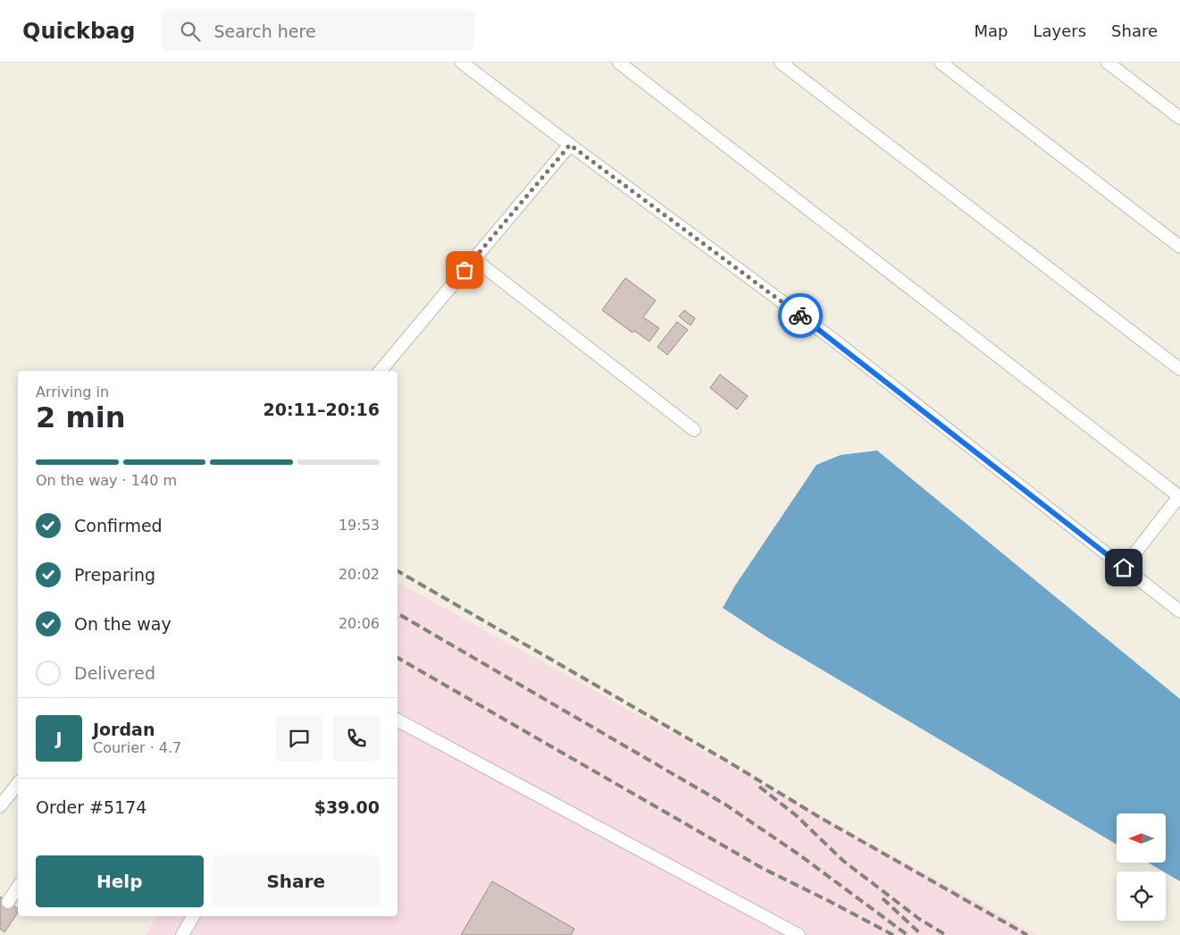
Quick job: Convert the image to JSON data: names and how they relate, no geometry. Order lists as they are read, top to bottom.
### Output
{
  "north": "left",
  "page": {
    "header": "Quickbag",
    "search": "Search here",
    "nav": ["Map", "Layers", "Share"],
    "heading": ["2 min", "Arriving in", "20:11–20:16"],
    "panel": [
      "Jordan",
      "Courier · 4.7",
      "Order #5174",
      "$39.00"
    ],
    "bar": "On the way · 140 m",
    "list": [
      ["Confirmed", "19:53"],
      ["Preparing", "20:02"],
      ["On the way", "20:06"],
      "Delivered"
    ],
    "round": "J",
    "buttons": ["Help", "Share"]
  }
}
